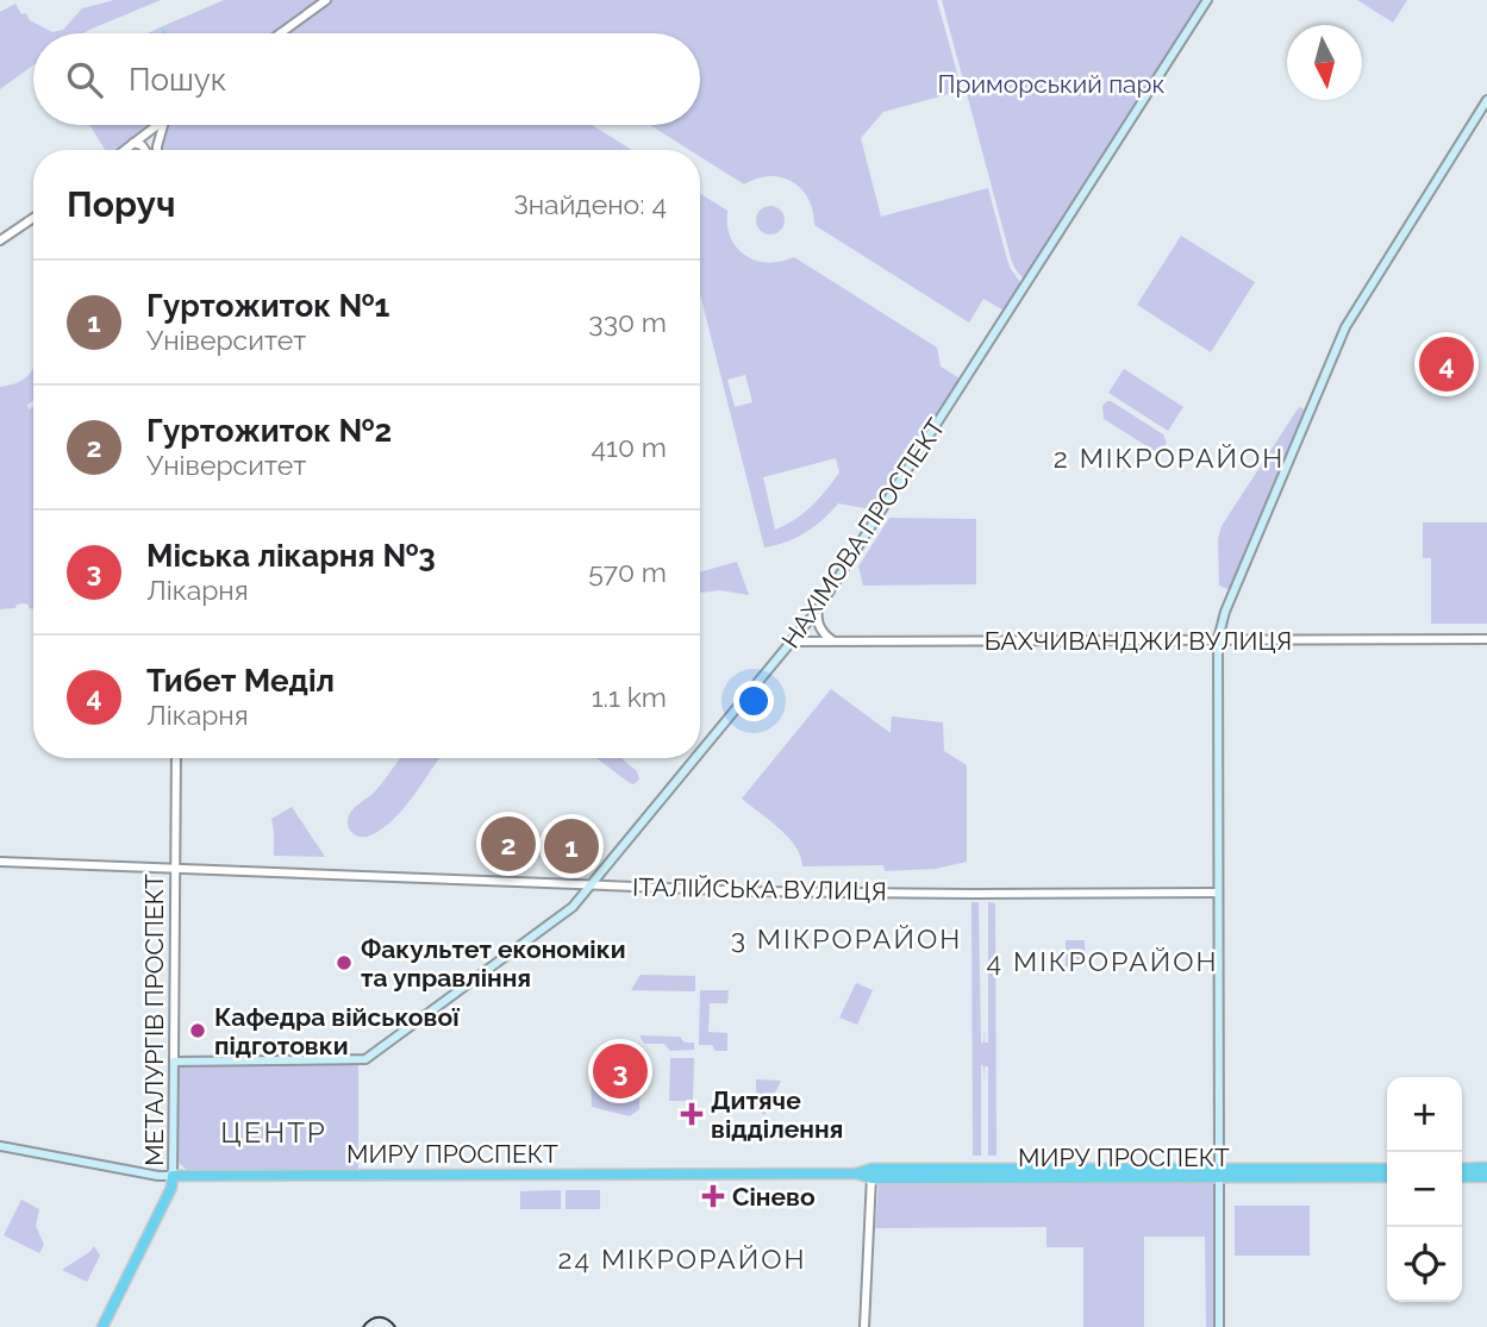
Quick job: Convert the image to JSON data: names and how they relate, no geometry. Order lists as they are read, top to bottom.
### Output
{
  "streets": {
    "highway": ["МЕТАЛУРГІВ ПРОСПЕКТ", "МИРУ ПРОСПЕКТ"],
    "main road": ["НАХІМОВА ПРОСПЕКТ"],
    "street": ["БАХЧИВАНДЖИ ВУЛИЦЯ", "ІТАЛІЙСЬКА ВУЛИЦЯ"]
  },
  "crossings": [
    ["НАХІМОВА ПРОСПЕКТ", "БАХЧИВАНДЖИ ВУЛИЦЯ"],
    ["НАХІМОВА ПРОСПЕКТ", "ІТАЛІЙСЬКА ВУЛИЦЯ"],
    ["НАХІМОВА ПРОСПЕКТ", "МЕТАЛУРГІВ ПРОСПЕКТ"],
    ["ІТАЛІЙСЬКА ВУЛИЦЯ", "МЕТАЛУРГІВ ПРОСПЕКТ"],
    ["МЕТАЛУРГІВ ПРОСПЕКТ", "МИРУ ПРОСПЕКТ"]
  ],
  "districts": [
    "2 МІКРОРАЙОН",
    "3 МІКРОРАЙОН",
    "4 МІКРОРАЙОН",
    "ЦЕНТР",
    "24 МІКРОРАЙОН"
  ],
  "parks": ["Приморський парк"],
  "places": {
    "other": ["Факультет економіки та управління", "Кафедра військової підготовки"],
    "health": ["Дитяче відділення", "Сінево"]
  },
  "north": "bottom",
  "page": {
    "search": "Пошук",
    "heading": ["Поруч", "Знайдено: 4"],
    "list": [
      {
        "mark": "1",
        "name": "Гуртожиток №1",
        "note": "Університет",
        "value": "330 m"
      },
      {
        "mark": "2",
        "name": "Гуртожиток №2",
        "note": "Університет",
        "value": "410 m"
      },
      {
        "mark": "3",
        "name": "Міська лікарня №3",
        "note": "Лікарня",
        "value": "570 m"
      },
      {
        "mark": "4",
        "name": "Тибет Меділ",
        "note": "Лікарня",
        "value": "1.1 km"
      }
    ],
    "pins": [
      "4",
      "2",
      "1",
      "3"
    ],
    "map_buttons": ["+", "−"]
  }
}
